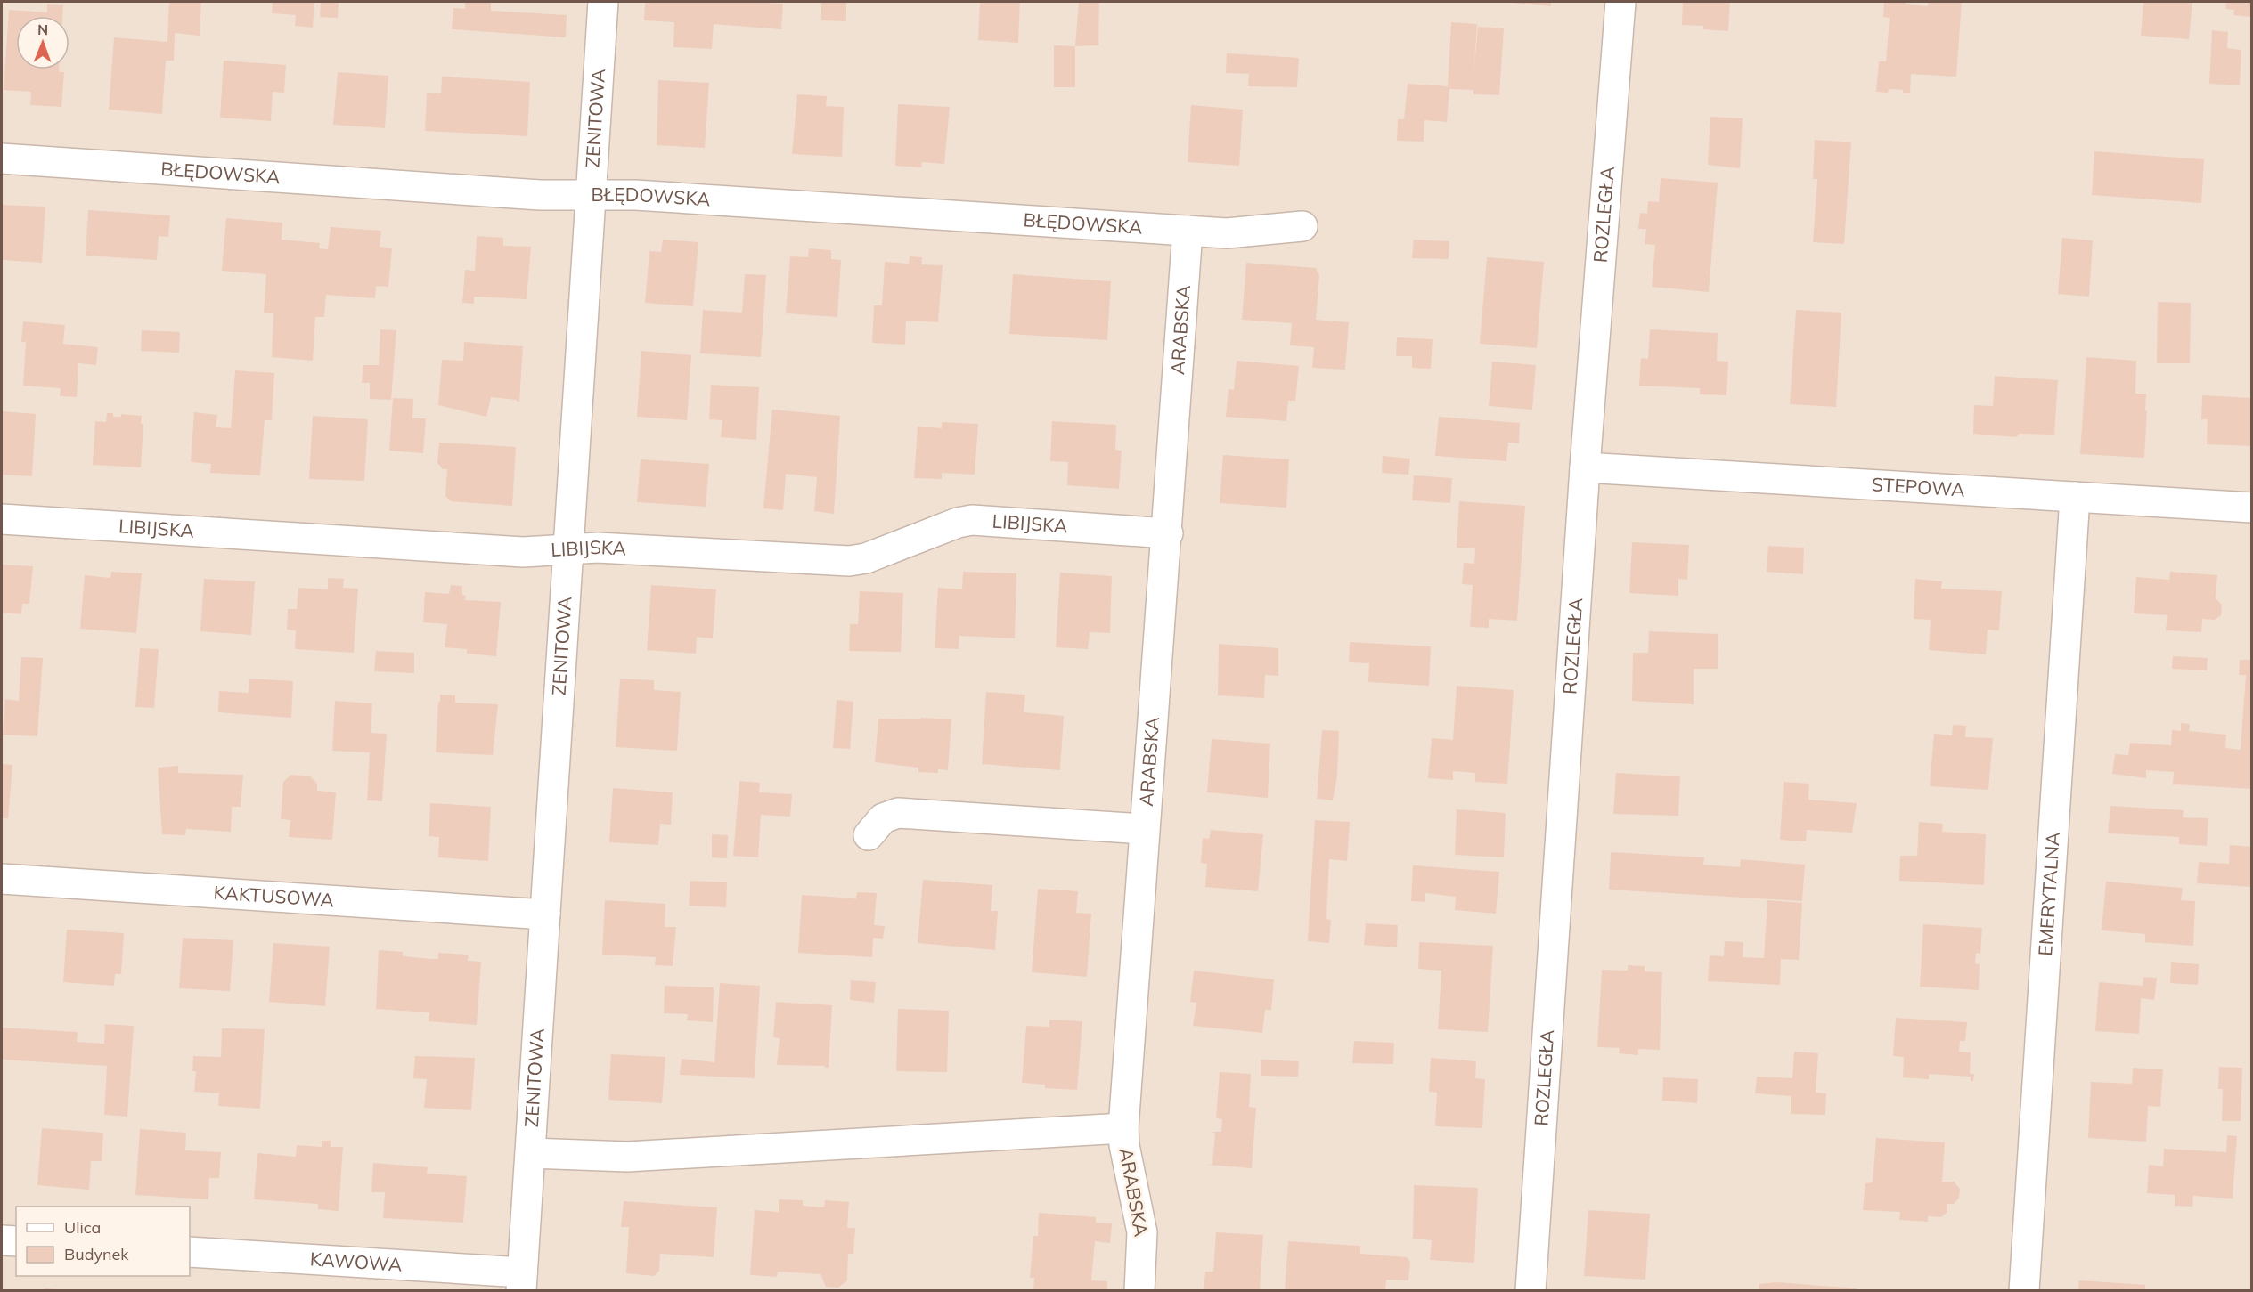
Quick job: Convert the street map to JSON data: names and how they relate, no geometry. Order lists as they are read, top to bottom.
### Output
{
  "streets": {
    "street": [
      "ZENITOWA",
      "BŁĘDOWSKA",
      "ROZLEGŁA",
      "ARABSKA",
      "STEPOWA",
      "LIBIJSKA",
      "EMERYTALNA",
      "KAKTUSOWA",
      "KAWOWA"
    ]
  },
  "crossings": [
    ["ZENITOWA", "BŁĘDOWSKA"],
    ["ZENITOWA", "LIBIJSKA"],
    ["ZENITOWA", "KAKTUSOWA"],
    ["ZENITOWA", "KAWOWA"],
    ["BŁĘDOWSKA", "ARABSKA"],
    ["ROZLEGŁA", "STEPOWA"],
    ["ARABSKA", "LIBIJSKA"],
    ["STEPOWA", "EMERYTALNA"]
  ],
  "legend": ["Ulica", "Budynek"],
  "north": "top"
}
